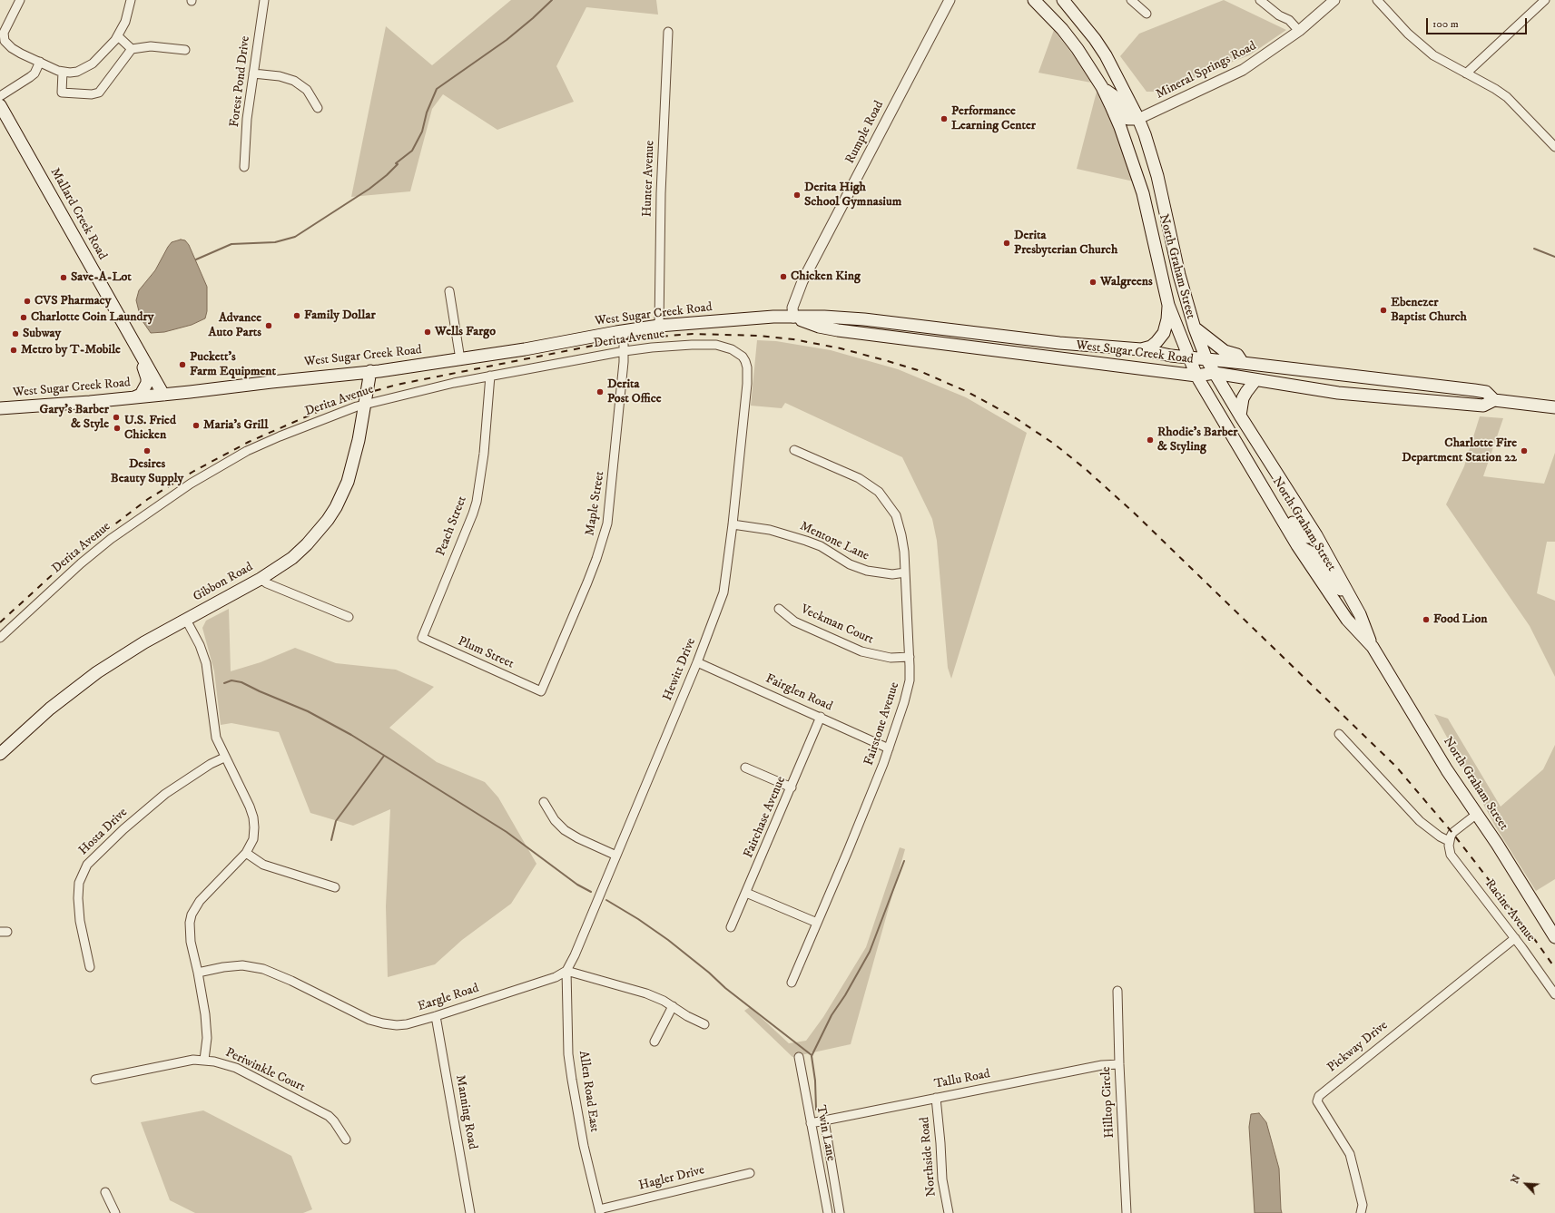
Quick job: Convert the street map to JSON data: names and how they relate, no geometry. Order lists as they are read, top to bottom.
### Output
{
  "streets": {
    "main road": [
      "Mallard Creek Road",
      "North Graham Street",
      "West Sugar Creek Road",
      "Gibbon Road"
    ],
    "street": [
      "Mineral Springs Road",
      "Forest Pond Drive",
      "Rumple Road",
      "Hunter Avenue",
      "Derita Avenue",
      "Maple Street",
      "Peach Street",
      "Mentone Lane",
      "Veckman Court",
      "Plum Street",
      "Hewitt Drive",
      "Fairglen Road",
      "Fairstone Avenue",
      "Fairchase Avenue",
      "Hosta Drive",
      "Racine Avenue",
      "Eargle Road",
      "Pickway Drive",
      "Periwinkle Court",
      "Tallu Road",
      "Allen Road East",
      "Hilltop Circle",
      "Manning Road",
      "Twin Lane",
      "Northside Road",
      "Hagler Drive"
    ]
  },
  "crossings": [
    ["Mineral Springs Road", "North Graham Street"],
    ["Rumple Road", "West Sugar Creek Road"],
    ["Hunter Avenue", "West Sugar Creek Road"],
    ["Mallard Creek Road", "West Sugar Creek Road"],
    ["North Graham Street", "West Sugar Creek Road"],
    ["West Sugar Creek Road", "Maple Street"],
    ["West Sugar Creek Road", "Gibbon Road"],
    ["Derita Avenue", "Maple Street"],
    ["Derita Avenue", "Peach Street"],
    ["Derita Avenue", "Gibbon Road"],
    ["Derita Avenue", "Hewitt Drive"],
    ["Maple Street", "Plum Street"],
    ["Peach Street", "Plum Street"],
    ["Mentone Lane", "Hewitt Drive"],
    ["Mentone Lane", "Fairstone Avenue"],
    ["Veckman Court", "Fairstone Avenue"],
    ["Hewitt Drive", "Fairglen Road"],
    ["Hewitt Drive", "Eargle Road"],
    ["Hewitt Drive", "Allen Road East"],
    ["Fairglen Road", "Fairstone Avenue"],
    ["Fairglen Road", "Fairchase Avenue"],
    ["Racine Avenue", "Pickway Drive"],
    ["Eargle Road", "Allen Road East"],
    ["Eargle Road", "Manning Road"],
    ["Tallu Road", "Hilltop Circle"],
    ["Tallu Road", "Twin Lane"],
    ["Tallu Road", "Northside Road"],
    ["Allen Road East", "Hagler Drive"]
  ],
  "places": [
    "Performance Learning Center",
    "Derita High School Gymnasium",
    "Derita Presbyterian Church",
    "Chicken King",
    "Save-A-Lot",
    "Walgreens",
    "CVS Pharmacy",
    "Ebenezer Baptist Church",
    "Family Dollar",
    "Charlotte Coin Laundry",
    "Advance Auto Parts",
    "Wells Fargo",
    "Subway",
    "Metro by T-Mobile",
    "Puckett's Farm Equipment",
    "Derita Post Office",
    "Gary's Barber & Style",
    "Maria's Grill",
    "U.S. Fried Chicken",
    "Rhodie's Barber & Styling",
    "Desires Beauty Supply",
    "Charlotte Fire Department Station 22",
    "Food Lion"
  ],
  "scale_bar": "100 m",
  "north": "top left"
}
